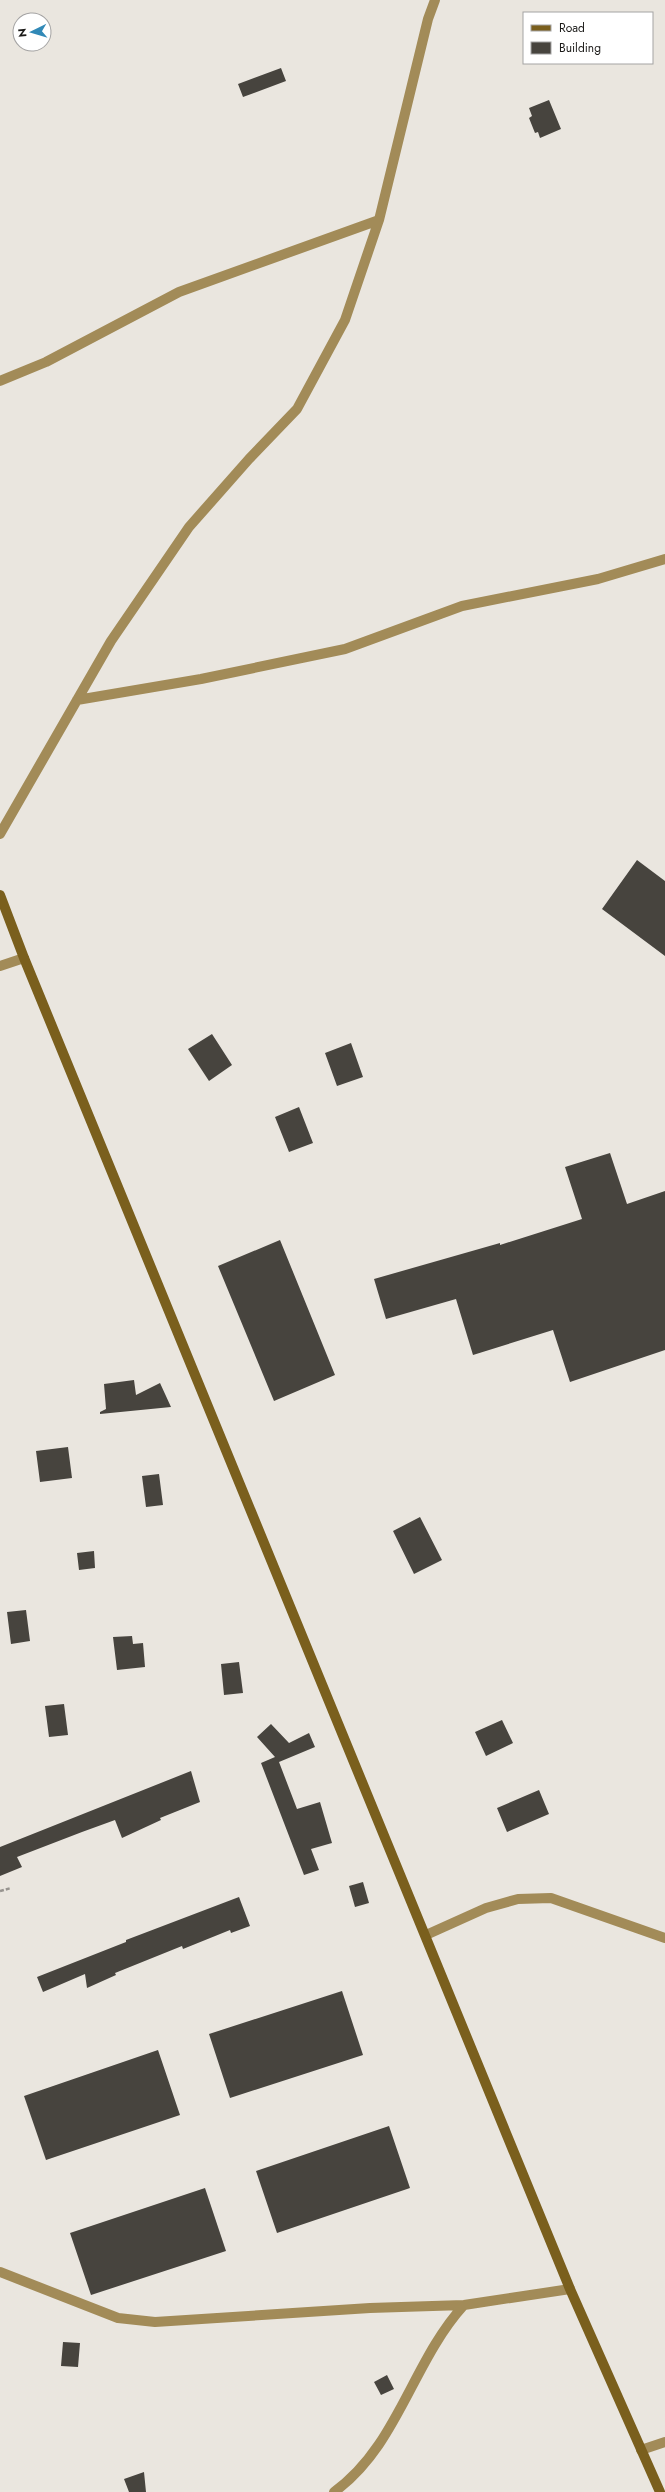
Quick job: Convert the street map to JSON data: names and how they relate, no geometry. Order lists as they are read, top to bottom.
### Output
{
  "legend": ["Road", "Building"],
  "north": "left"
}
